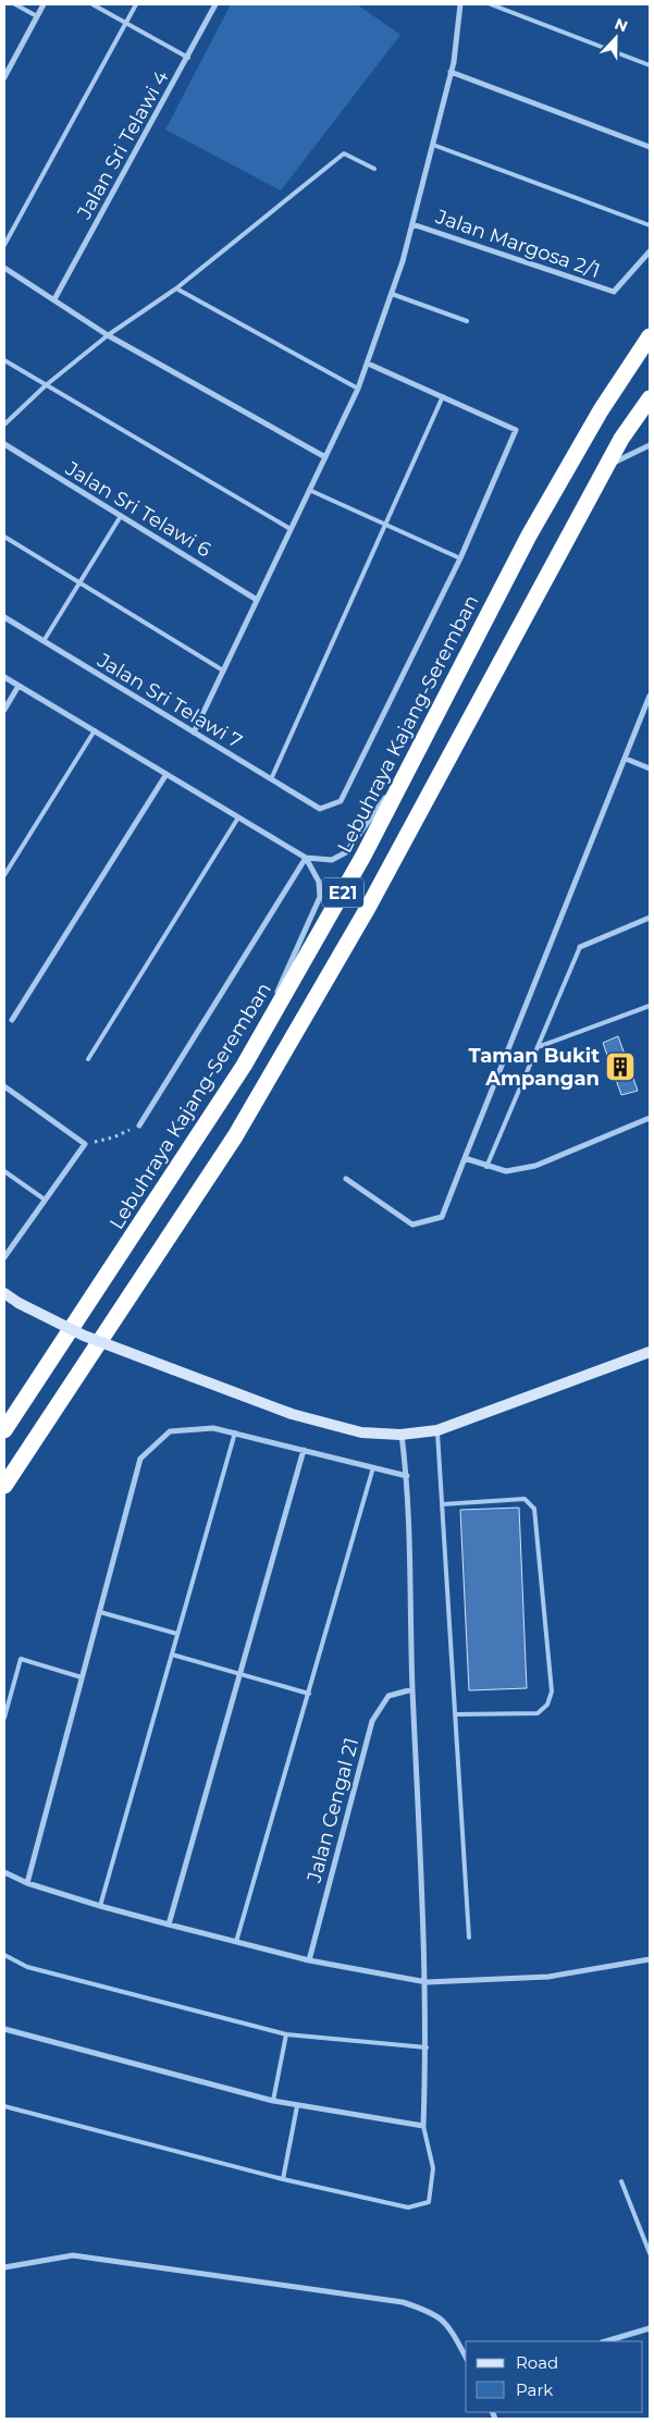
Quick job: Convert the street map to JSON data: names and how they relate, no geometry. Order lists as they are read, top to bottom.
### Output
{
  "streets": {
    "highway": ["Lebuhraya Kajang-Seremban", "E21"],
    "street": [
      "Jalan Sri Telawi 4",
      "Jalan Margosa 2/1",
      "Jalan Sri Telawi 6",
      "Jalan Sri Telawi 7",
      "Jalan Cengal 21"
    ]
  },
  "places": {
    "building": ["Taman Bukit Ampangan"]
  },
  "legend": ["Road", "Park"],
  "north": "top"
}
